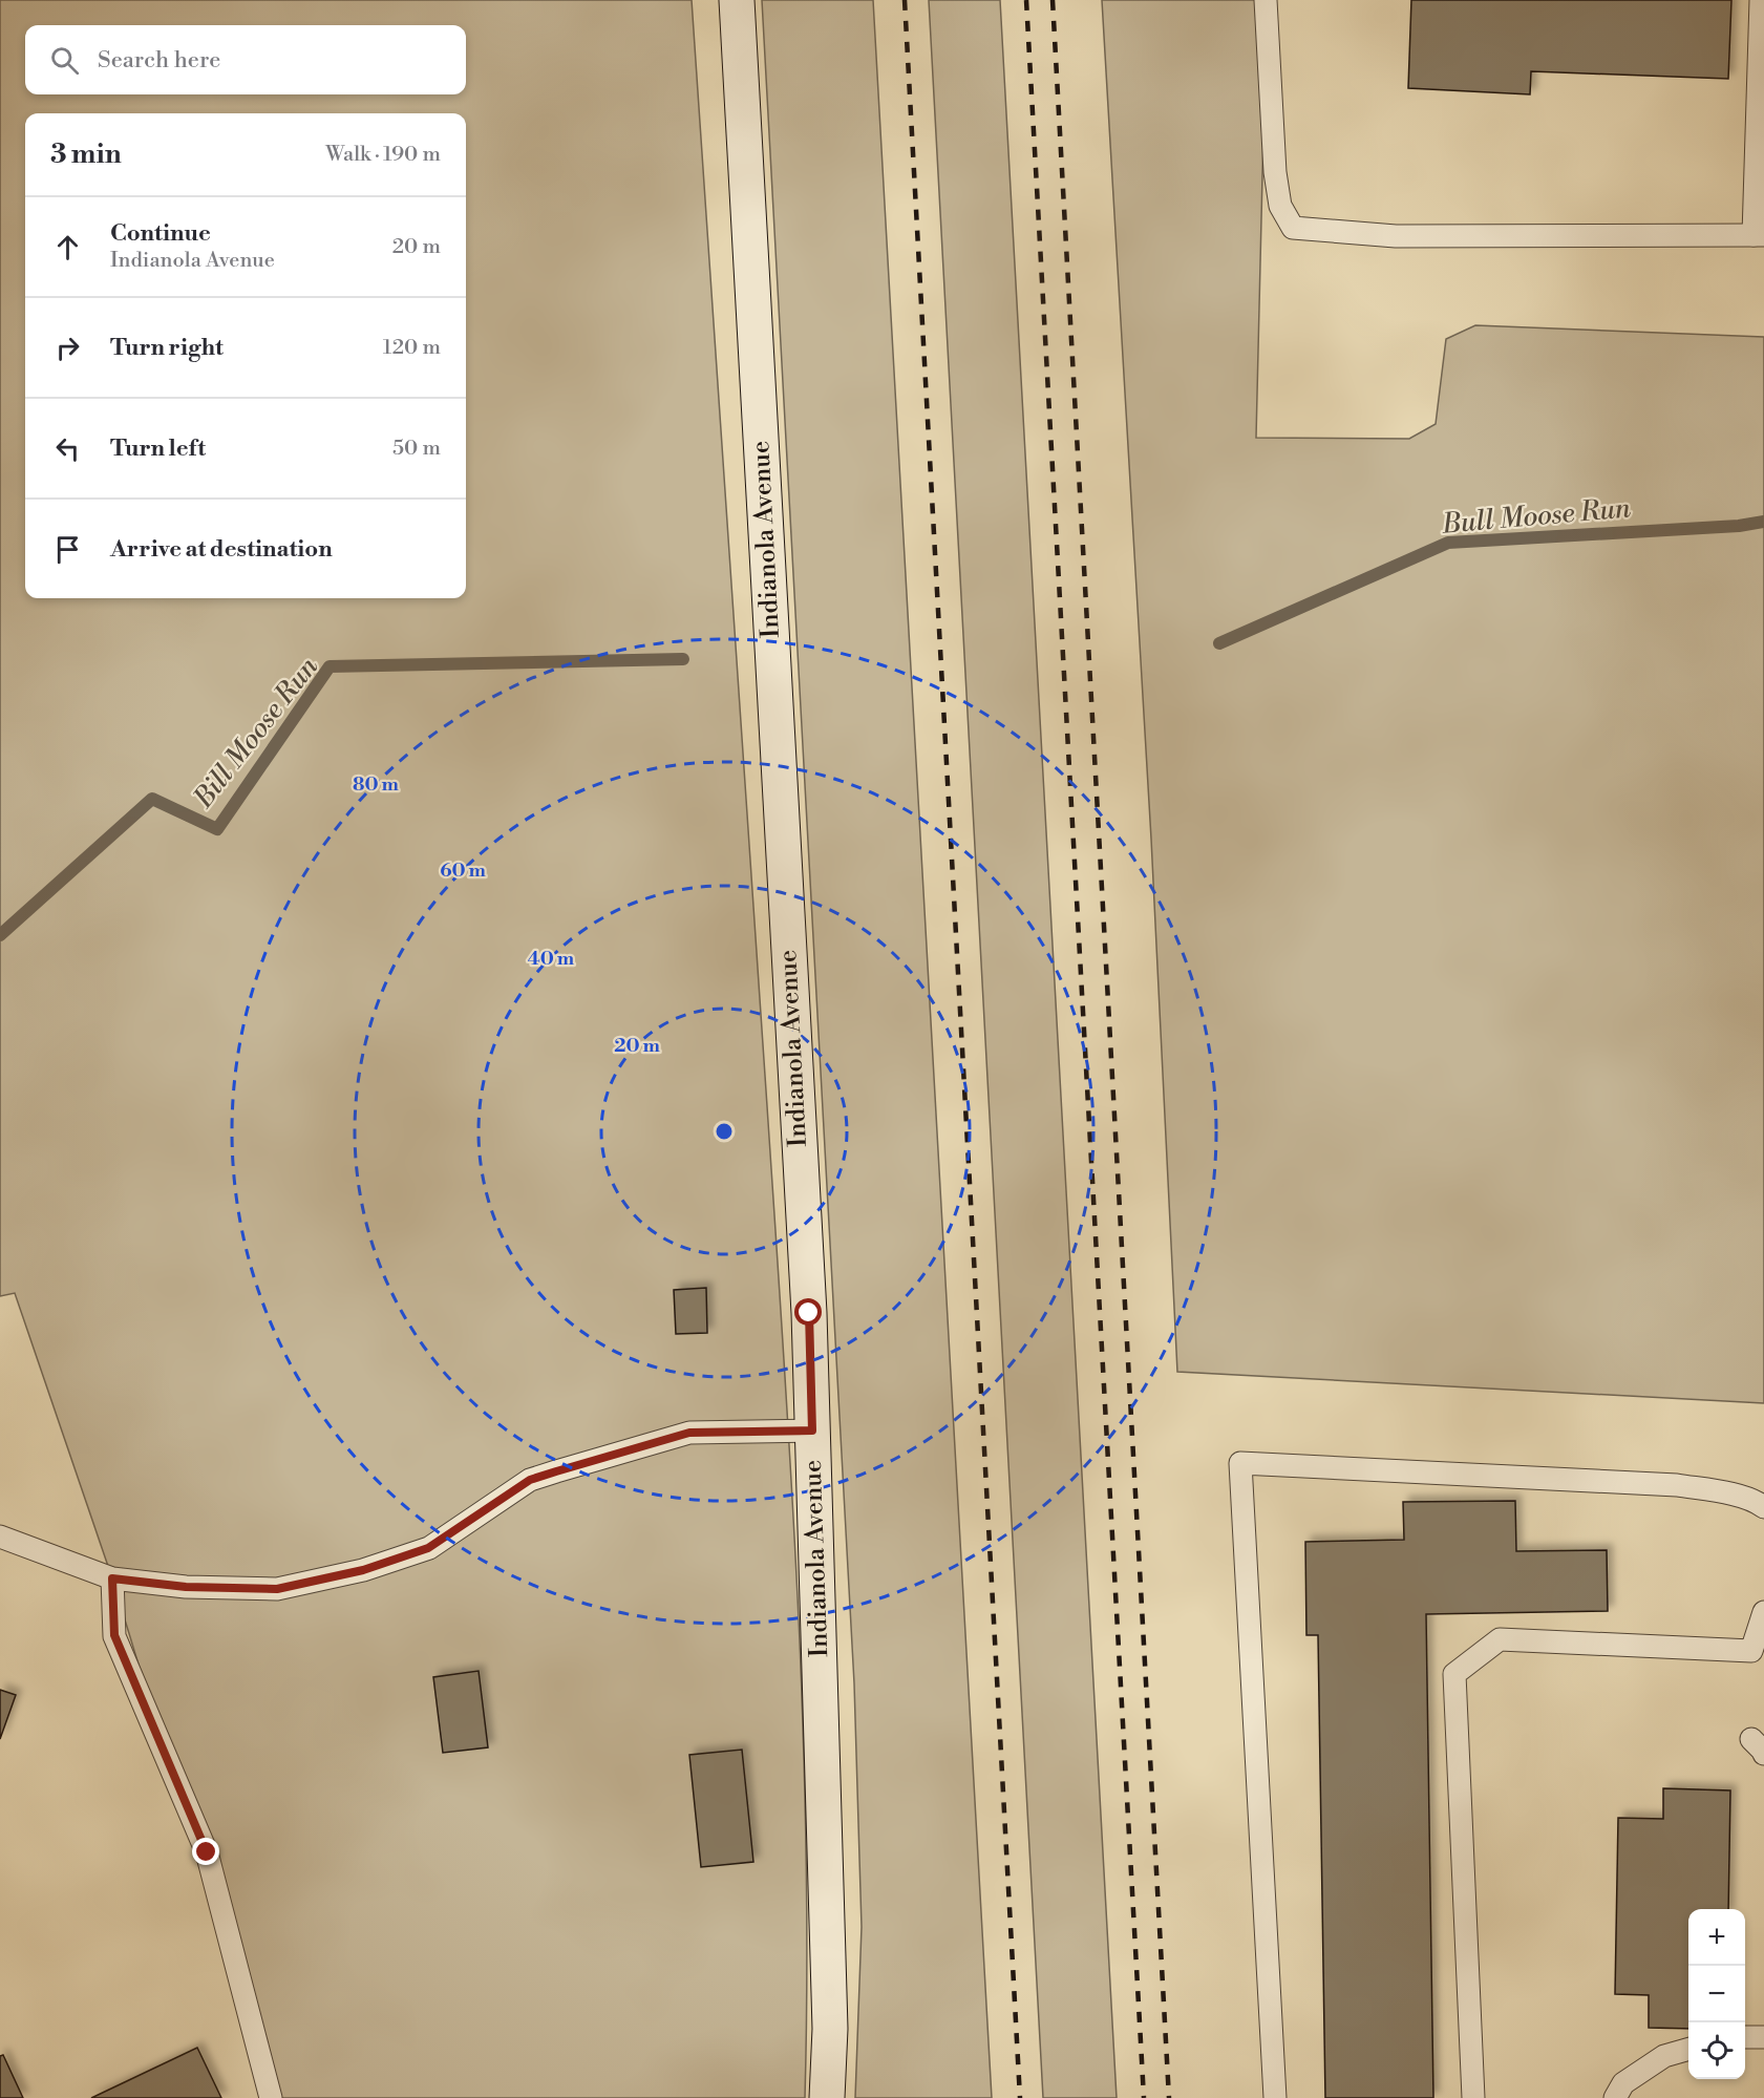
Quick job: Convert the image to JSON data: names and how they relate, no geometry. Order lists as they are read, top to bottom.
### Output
{
  "streets": {
    "main road": ["Indianola Avenue"]
  },
  "water": ["Bull Moose Run", "Bill Moose Run"],
  "page": {
    "search": "Search here",
    "heading": ["3 min", "Walk · 190 m"],
    "list": [
      ["Continue", "Indianola Avenue", "20 m"],
      ["Turn right", "120 m"],
      ["Turn left", "50 m"],
      "Arrive at destination"
    ],
    "map_buttons": ["+", "−"]
  },
  "rings": [
    "80 m",
    "60 m",
    "40 m",
    "20 m"
  ]
}
